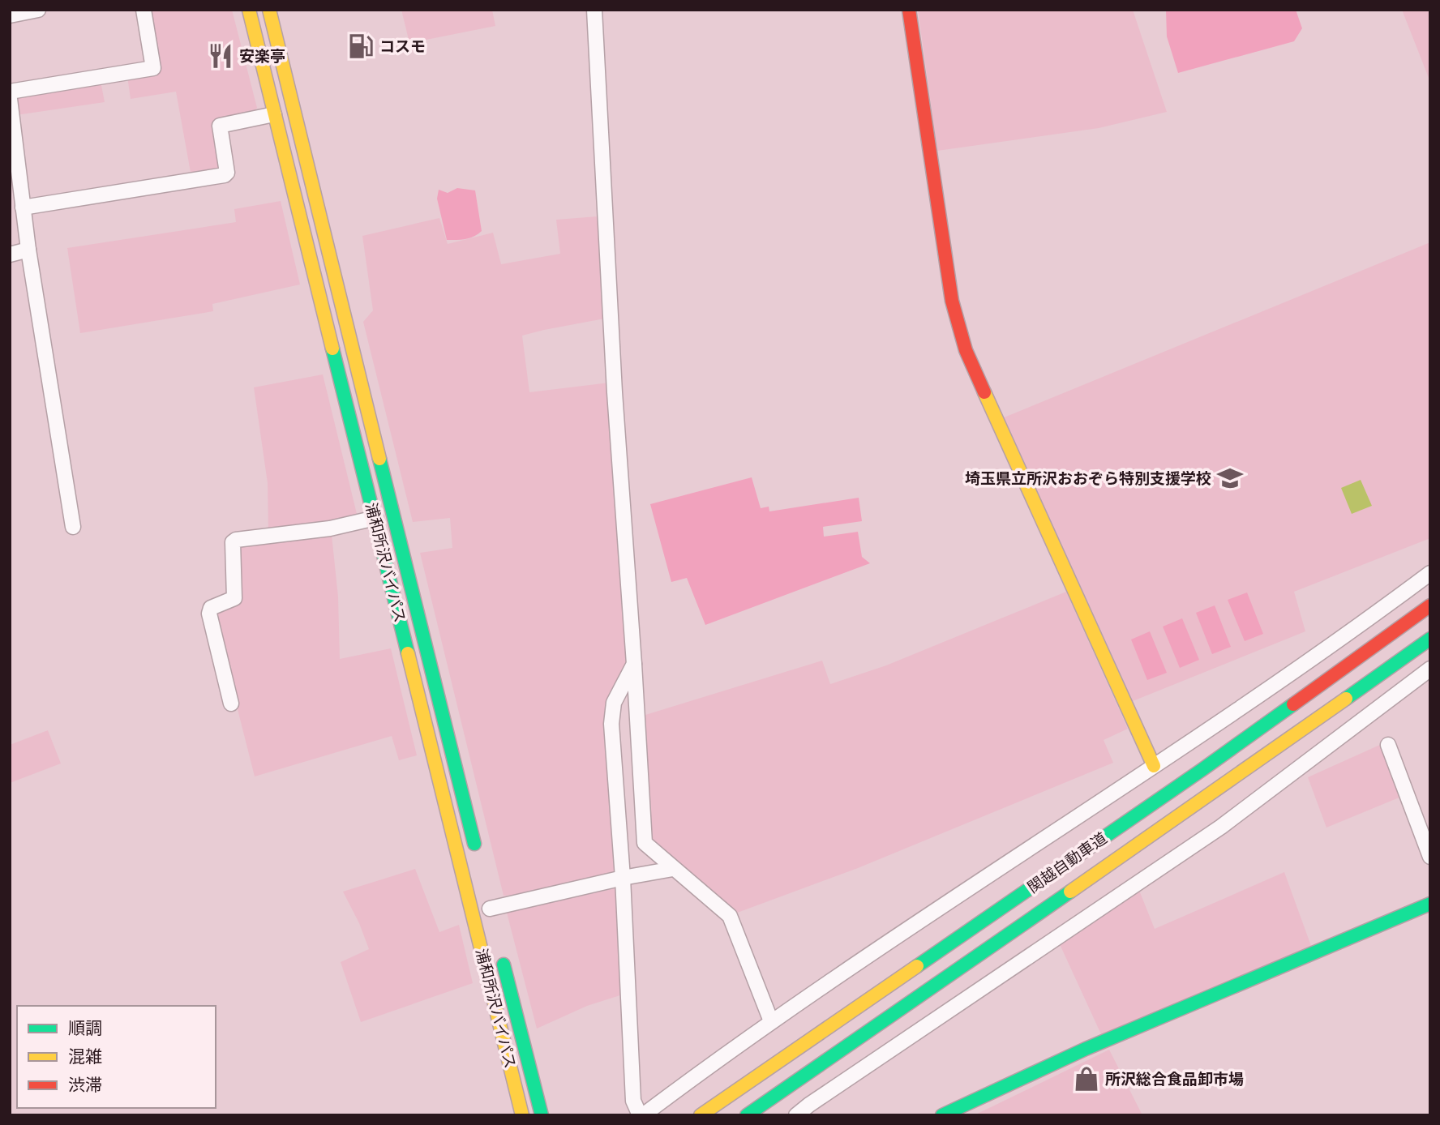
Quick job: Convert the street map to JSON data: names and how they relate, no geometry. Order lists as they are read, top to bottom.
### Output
{
  "streets": {
    "main road": ["浦和所沢バイパス", "関越自動車道"]
  },
  "places": {
    "fuel station": ["コスモ"],
    "restaurant": ["安楽亭"],
    "school or university": ["埼玉県立所沢おおぞら特別支援学校"],
    "shop": ["所沢総合食品卸市場"]
  },
  "legend": ["順調", "混雑", "渋滞"]
}
